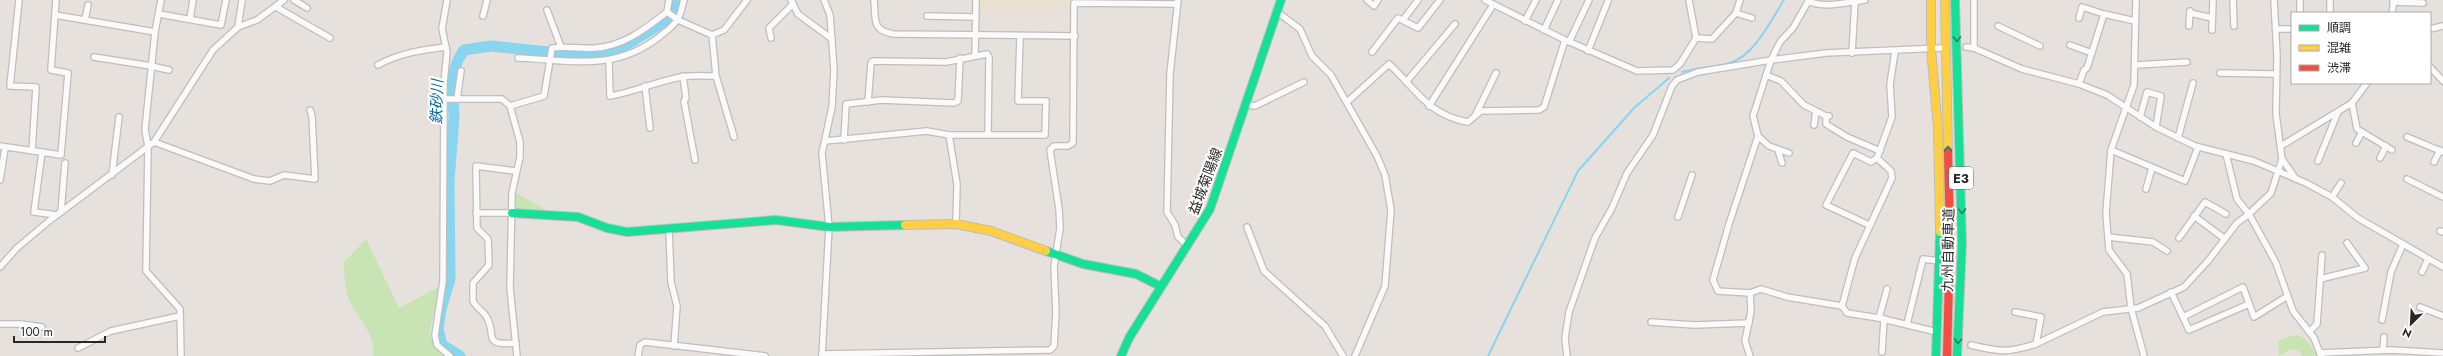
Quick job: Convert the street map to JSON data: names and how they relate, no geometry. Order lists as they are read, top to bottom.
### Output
{
  "streets": {
    "main road": ["E3", "益城菊陽線", "九州自動車道"]
  },
  "water": ["鉄砂川"],
  "legend": ["順調", "混雑", "渋滞"],
  "scale_bar": "100 m",
  "north": "bottom left"
}
